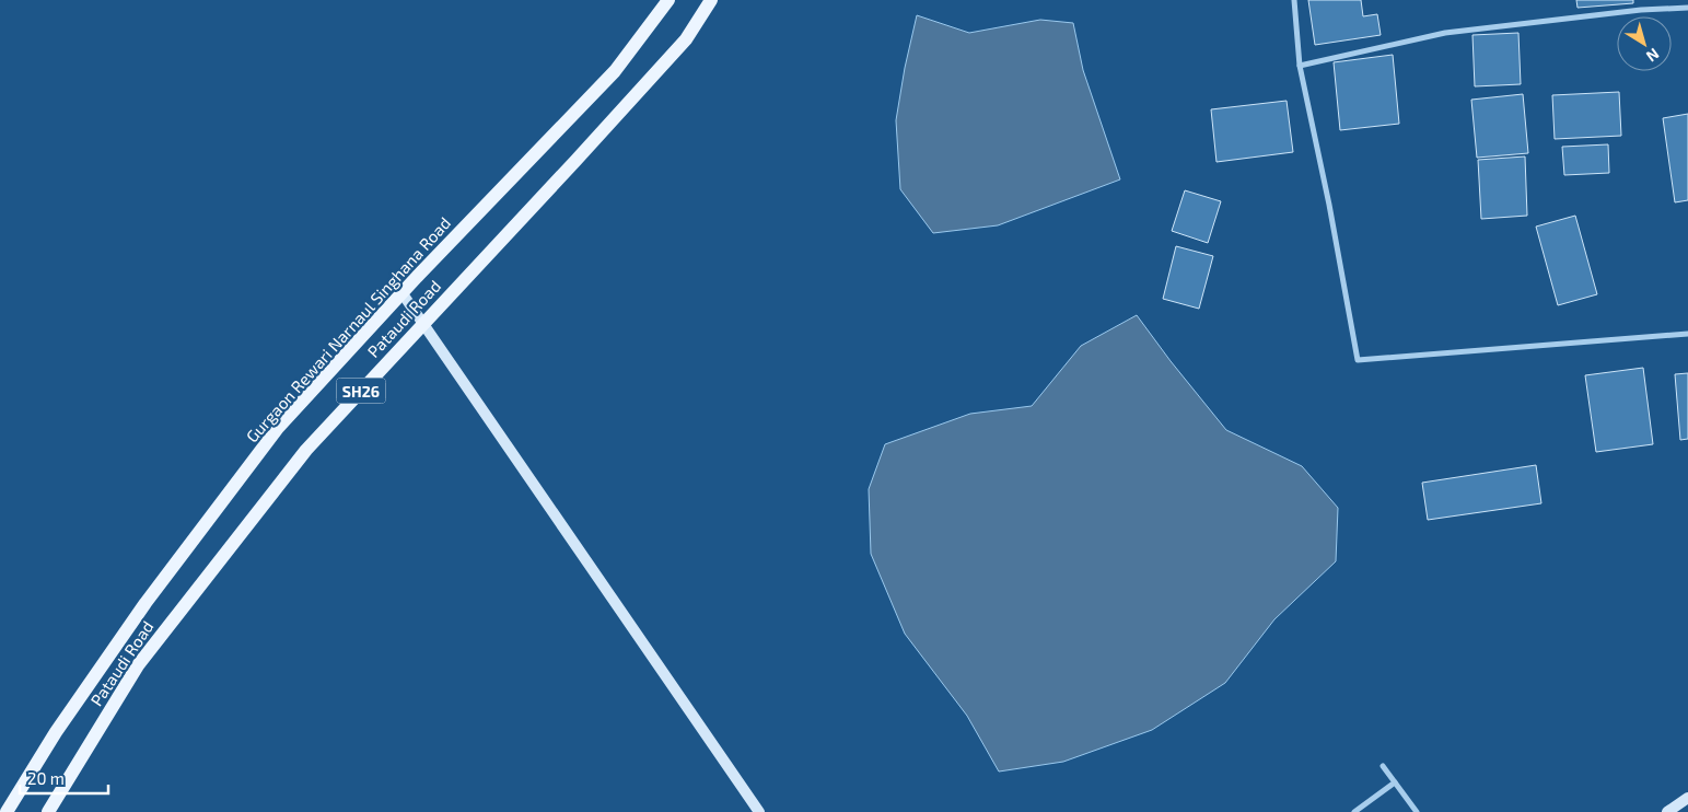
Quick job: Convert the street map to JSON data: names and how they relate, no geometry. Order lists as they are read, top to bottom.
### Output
{
  "streets": {
    "main road": ["Pataudi Road", "Gurgaon Rewari Narnaul Singhana Road", "SH26"]
  },
  "scale_bar": "20 m",
  "north": "bottom right"
}
